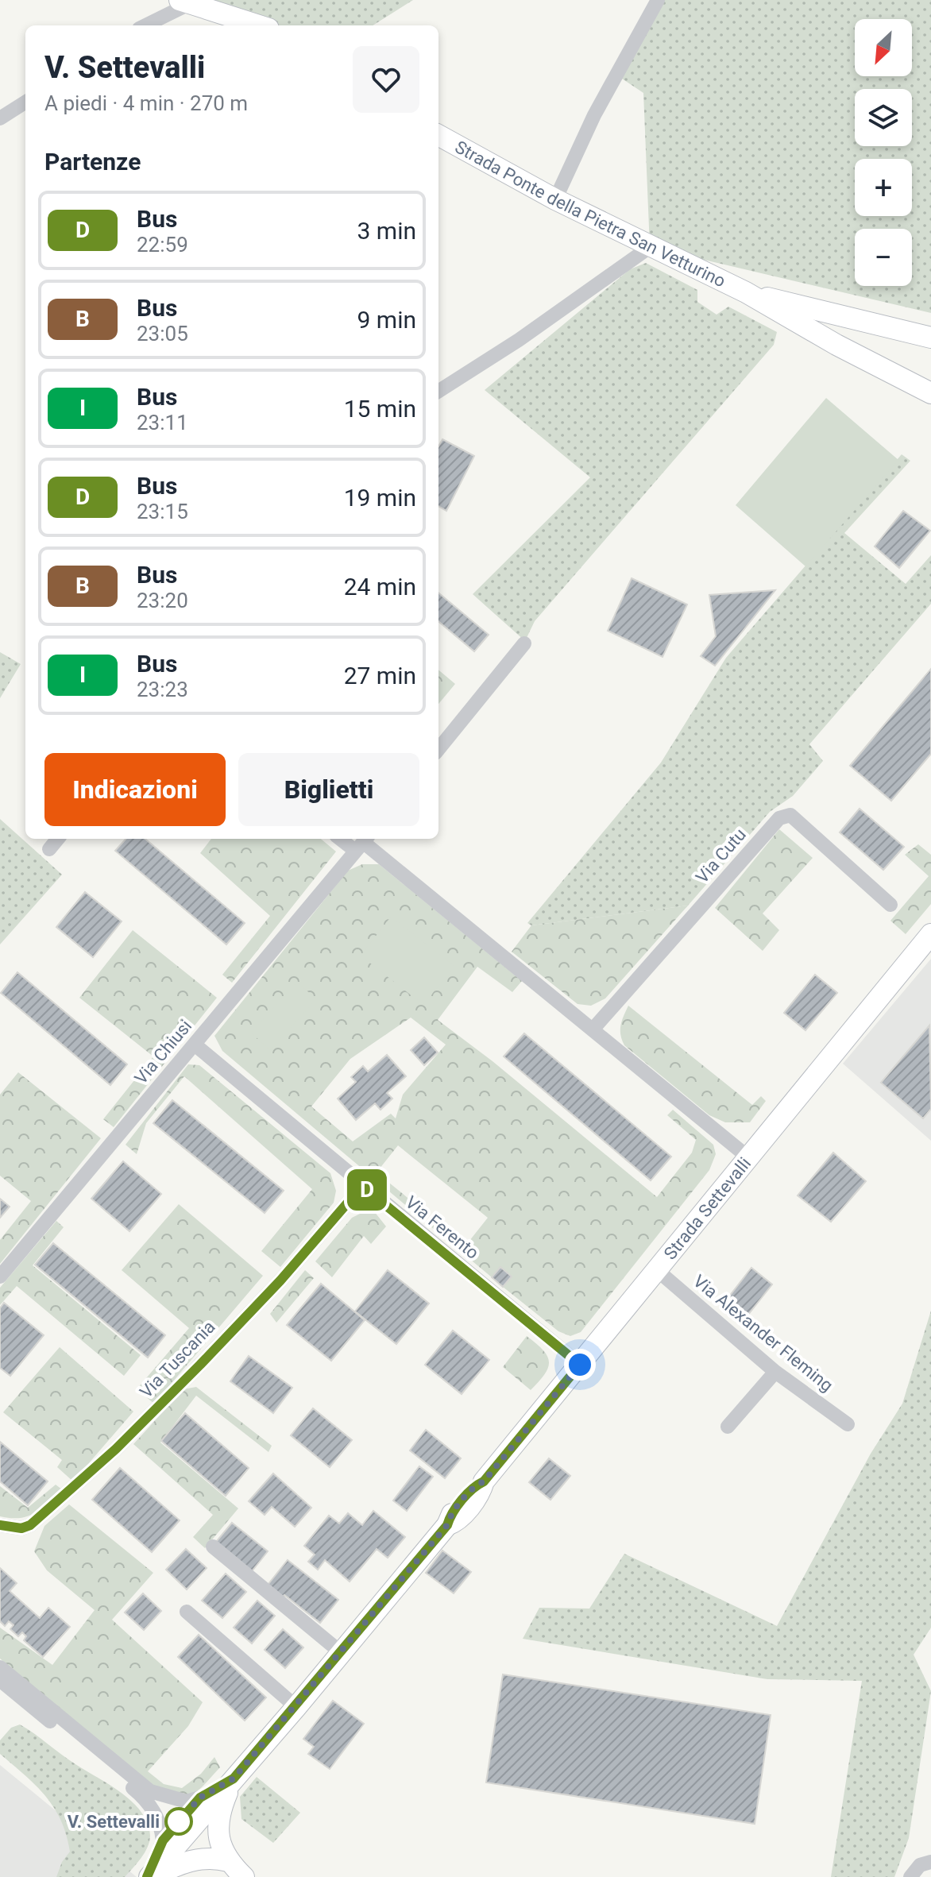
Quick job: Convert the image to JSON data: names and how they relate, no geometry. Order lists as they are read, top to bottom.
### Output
{
  "streets": {
    "main road": ["Strada Ponte della Pietra San Vetturino", "Strada Settevalli"],
    "street": [
      "Via Cutu",
      "Via Chiusi",
      "Via Ferento",
      "Via Alexander Fleming",
      "Via Tuscania"
    ]
  },
  "crossings": [
    ["Via Chiusi", "Via Ferento"],
    ["Strada Settevalli", "Via Ferento"],
    ["Strada Settevalli", "Via Alexander Fleming"],
    ["Via Ferento", "Via Tuscania"]
  ],
  "places": ["V. Settevalli"],
  "lines": ["bus line D"],
  "north": "bottom left",
  "page": {
    "on_map": "D",
    "map_buttons": ["+", "−"],
    "heading": [
      ["V. Settevalli", "A piedi · 4 min · 270 m"],
      "Partenze"
    ],
    "list": [
      {
        "mark": "D",
        "name": "Bus",
        "note": "22:59",
        "value": "3 min"
      },
      {
        "mark": "B",
        "name": "Bus",
        "note": "23:05",
        "value": "9 min"
      },
      {
        "mark": "I",
        "name": "Bus",
        "note": "23:11",
        "value": "15 min"
      },
      {
        "mark": "D",
        "name": "Bus",
        "note": "23:15",
        "value": "19 min"
      },
      {
        "mark": "B",
        "name": "Bus",
        "note": "23:20",
        "value": "24 min"
      },
      {
        "mark": "I",
        "name": "Bus",
        "note": "23:23",
        "value": "27 min"
      }
    ],
    "buttons": ["Indicazioni", "Biglietti"]
  }
}
